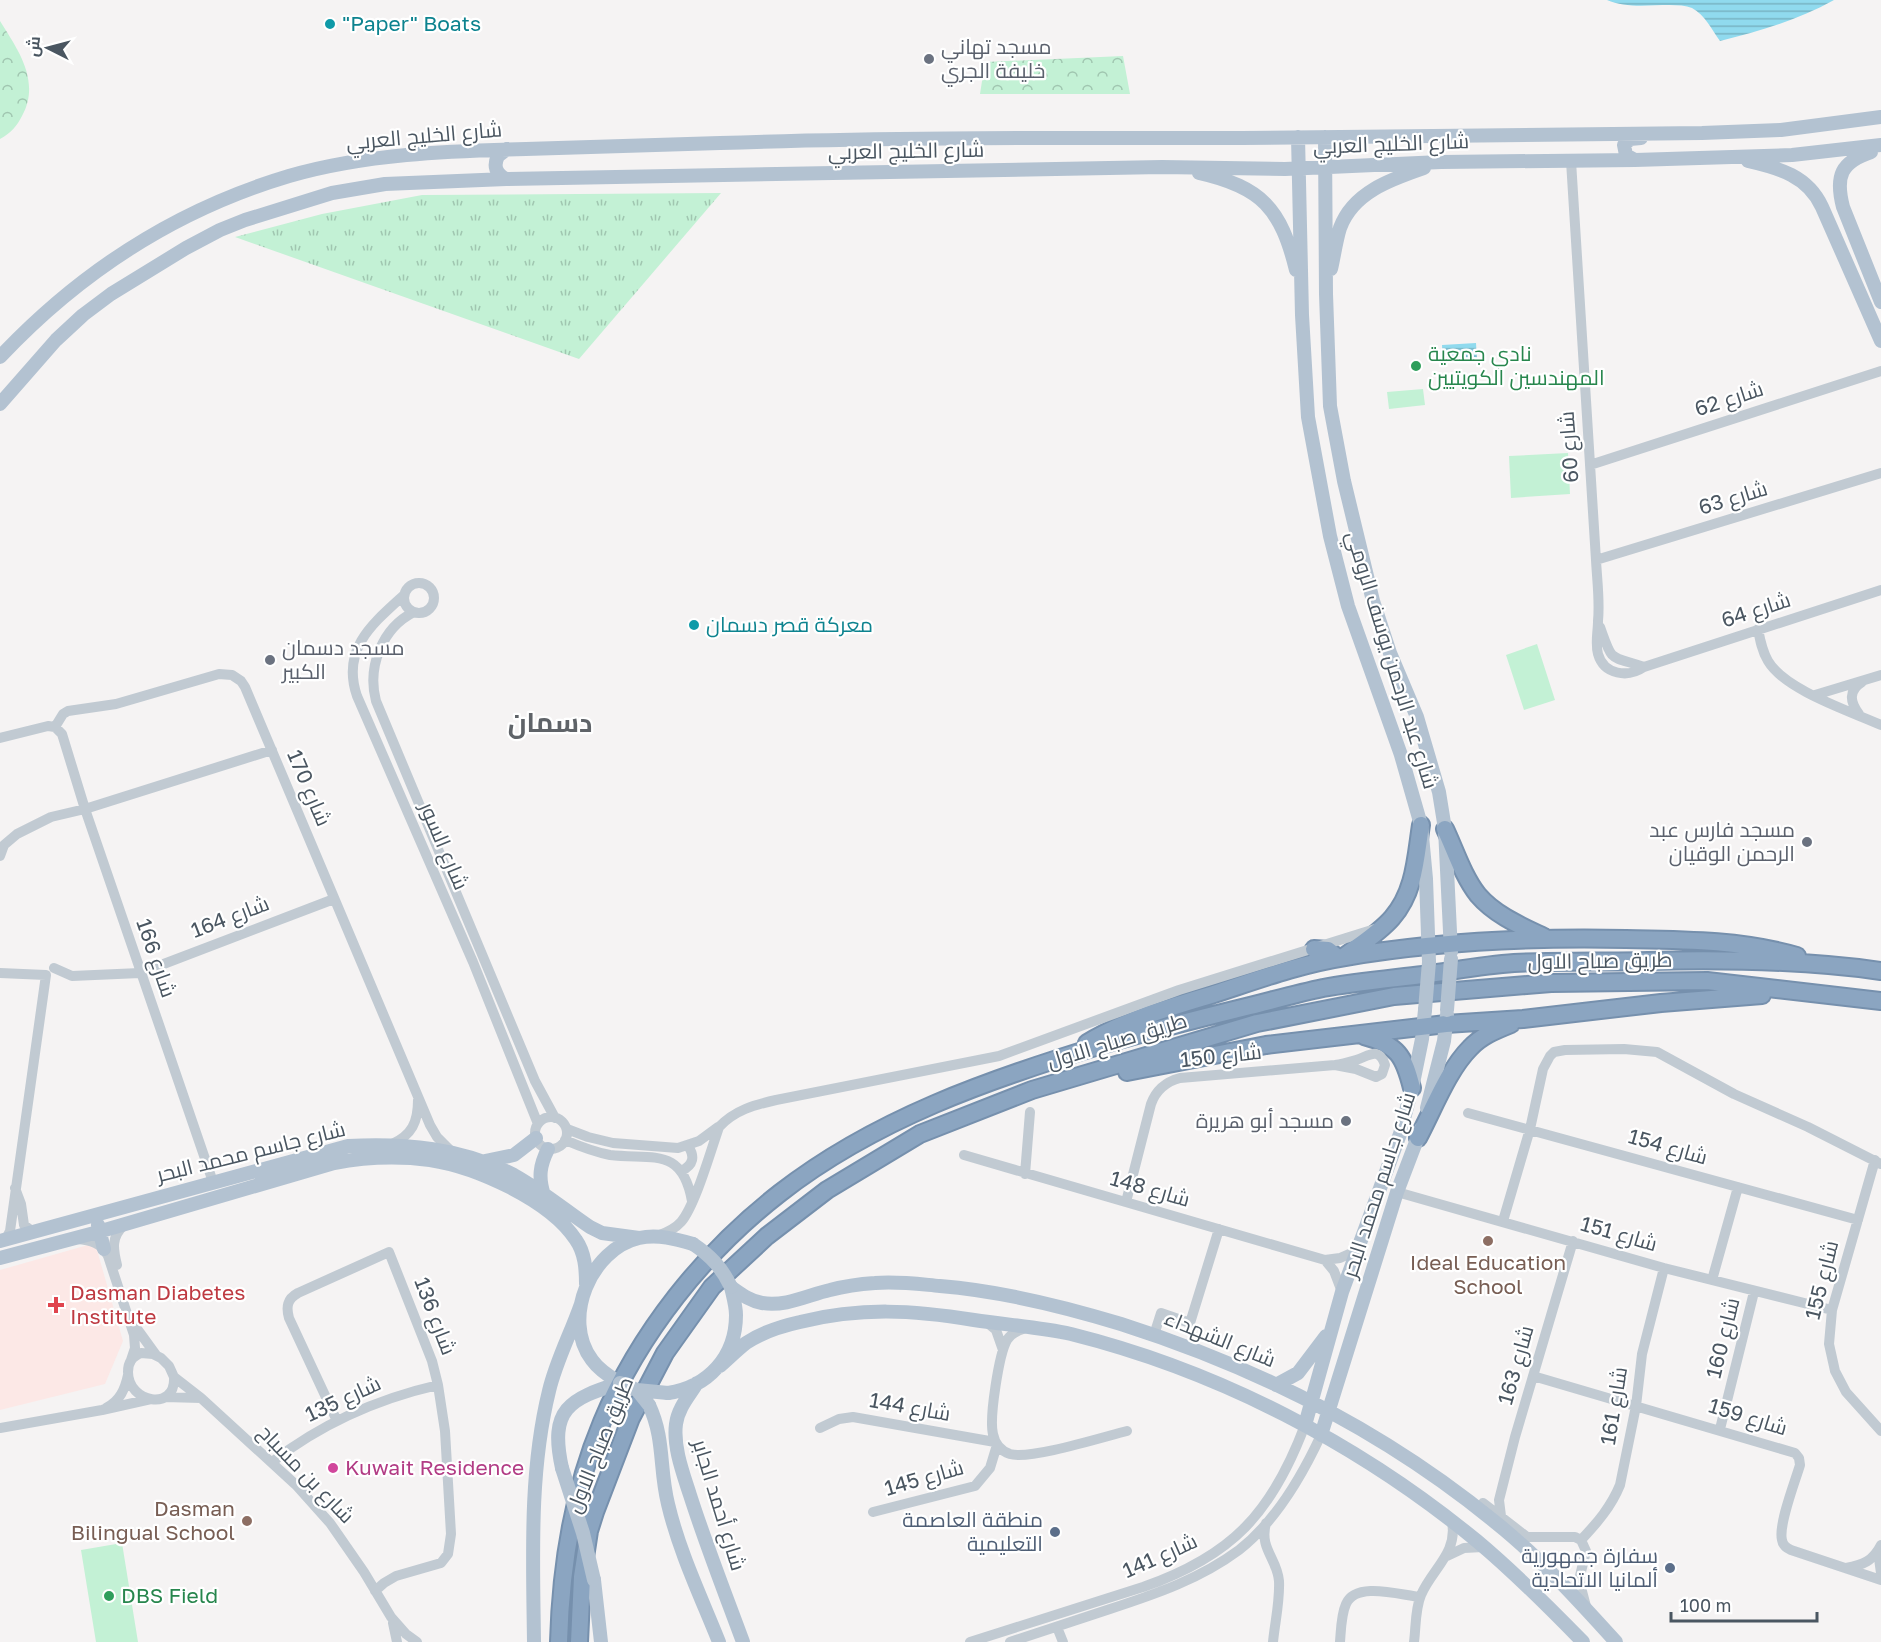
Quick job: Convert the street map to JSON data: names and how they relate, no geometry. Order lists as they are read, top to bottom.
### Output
{
  "streets": {
    "highway": ["طريق صباح الاول"],
    "main road": [
      "شارع الخليج العربي",
      "شارع عبد الرحمن يوسف الرومي",
      "شارع جاسم محمد البحر",
      "شارع الشهداء",
      "شارع أحمد الجابر"
    ],
    "street": [
      "شارع 62",
      "شارع 60",
      "شارع 63",
      "شارع 64",
      "شارع 170",
      "شارع السور",
      "شارع 164",
      "شارع 166",
      "شارع 150",
      "شارع 154",
      "شارع 148",
      "شارع 151",
      "شارع 155",
      "شارع 136",
      "شارع 160",
      "شارع 163",
      "شارع 135",
      "شارع 161",
      "شارع 144",
      "شارع 159",
      "شارع بن مسباح",
      "شارع 145",
      "شارع 141"
    ]
  },
  "crossings": [
    ["شارع الخليج العربي", "شارع 60"],
    ["شارع الخليج العربي", "شارع عبد الرحمن يوسف الرومي"],
    ["شارع 62", "شارع 60"],
    ["شارع 60", "شارع 63"],
    ["شارع 60", "شارع 64"],
    ["شارع عبد الرحمن يوسف الرومي", "شارع جاسم محمد البحر"],
    ["شارع 170", "شارع 164"],
    ["شارع 170", "شارع 166"],
    ["شارع 170", "شارع جاسم محمد البحر"],
    ["شارع 164", "شارع 166"],
    ["شارع 166", "شارع جاسم محمد البحر"],
    ["طريق صباح الاول", "شارع جاسم محمد البحر"],
    ["طريق صباح الاول", "شارع الشهداء"],
    ["طريق صباح الاول", "شارع أحمد الجابر"],
    ["شارع 150", "شارع 148"],
    ["شارع 154", "شارع 155"],
    ["شارع جاسم محمد البحر", "شارع 151"],
    ["شارع جاسم محمد البحر", "شارع الشهداء"],
    ["شارع جاسم محمد البحر", "شارع أحمد الجابر"],
    ["شارع جاسم محمد البحر", "شارع 141"],
    ["شارع 151", "شارع 155"],
    ["شارع 151", "شارع 160"],
    ["شارع 151", "شارع 163"],
    ["شارع 151", "شارع 161"],
    ["شارع 136", "شارع 135"],
    ["شارع 136", "شارع بن مسباح"],
    ["شارع 160", "شارع 159"],
    ["شارع الشهداء", "شارع أحمد الجابر"],
    ["شارع الشهداء", "شارع 141"],
    ["شارع 163", "شارع 159"],
    ["شارع 135", "شارع بن مسباح"],
    ["شارع 161", "شارع 159"],
    ["شارع 144", "شارع 145"]
  ],
  "districts": ["دسمان"],
  "places": {
    "other": [
      "\"Paper\" Boats",
      "مسجد تهاني خليفة الجري",
      "نادي جمعية المهندسين الكويتيين",
      "معركة قصر دسمان",
      "مسجد دسمان الكبير",
      "مسجد فارس عبد الرحمن الوقيان",
      "مسجد أبو هريرة",
      "Ideal Education School",
      "Kuwait Residence",
      "Dasman Bilingual School",
      "منطقة العاصمة التعليمية",
      "سفارة جمهورية ألمانيا الاتحادية",
      "DBS Field"
    ],
    "health": ["Dasman Diabetes Institute"]
  },
  "scale_bar": "100 m",
  "north": "left"
}
